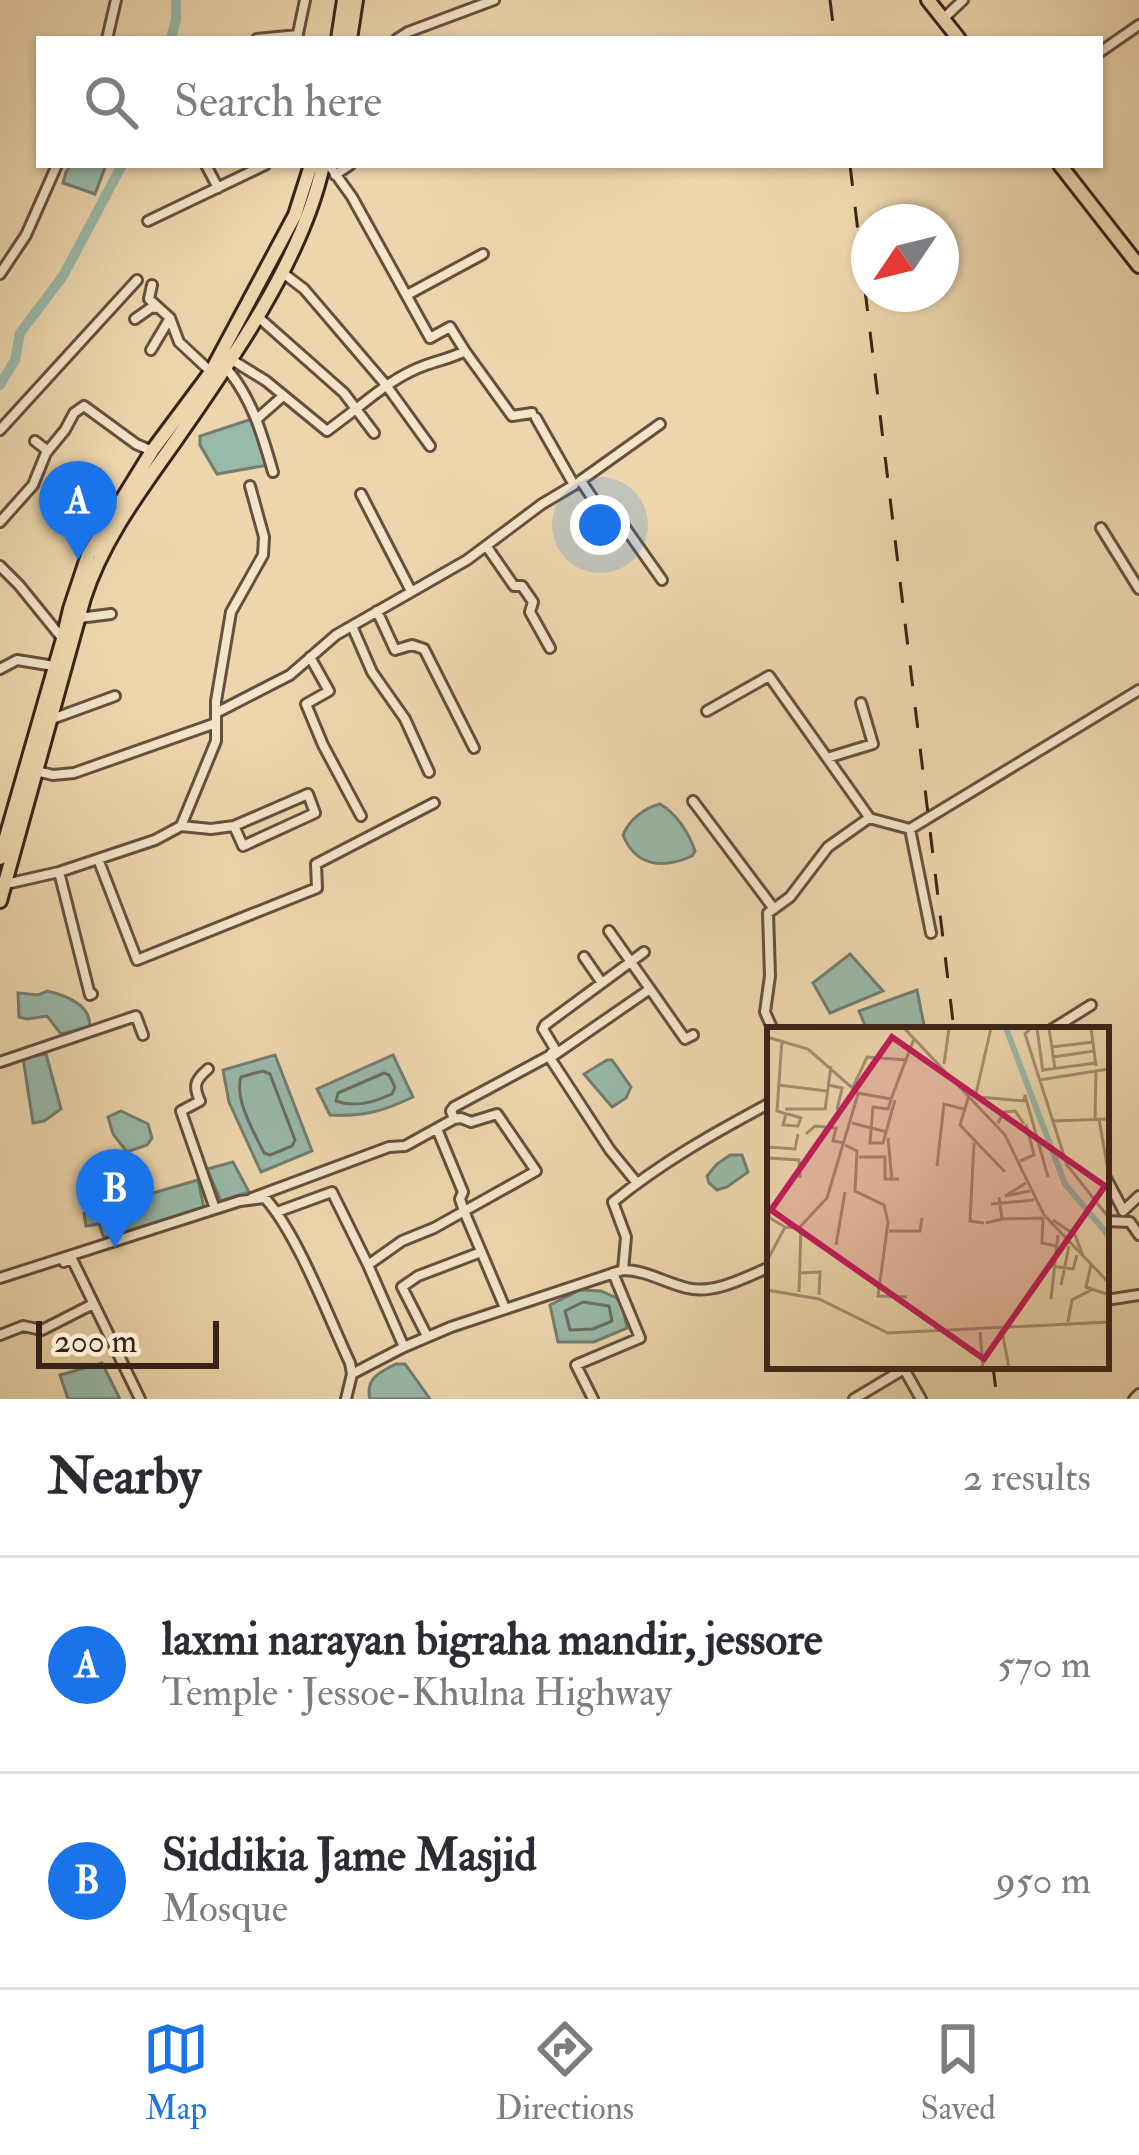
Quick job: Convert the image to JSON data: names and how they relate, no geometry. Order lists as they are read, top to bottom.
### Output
{
  "scale_bar": "200 m",
  "north": "bottom left",
  "page": {
    "search": "Search here",
    "pins": ["A", "B"],
    "scale": "200 m",
    "heading": ["Nearby", "2 results"],
    "list": [
      {
        "mark": "A",
        "name": "laxmi narayan bigraha mandir, jessore",
        "note": "Temple · Jessoe-Khulna Highway",
        "value": "570 m"
      },
      {
        "mark": "B",
        "name": "Siddikia Jame Masjid",
        "note": "Mosque",
        "value": "950 m"
      }
    ],
    "nav": ["Map", "Directions", "Saved"]
  }
}
